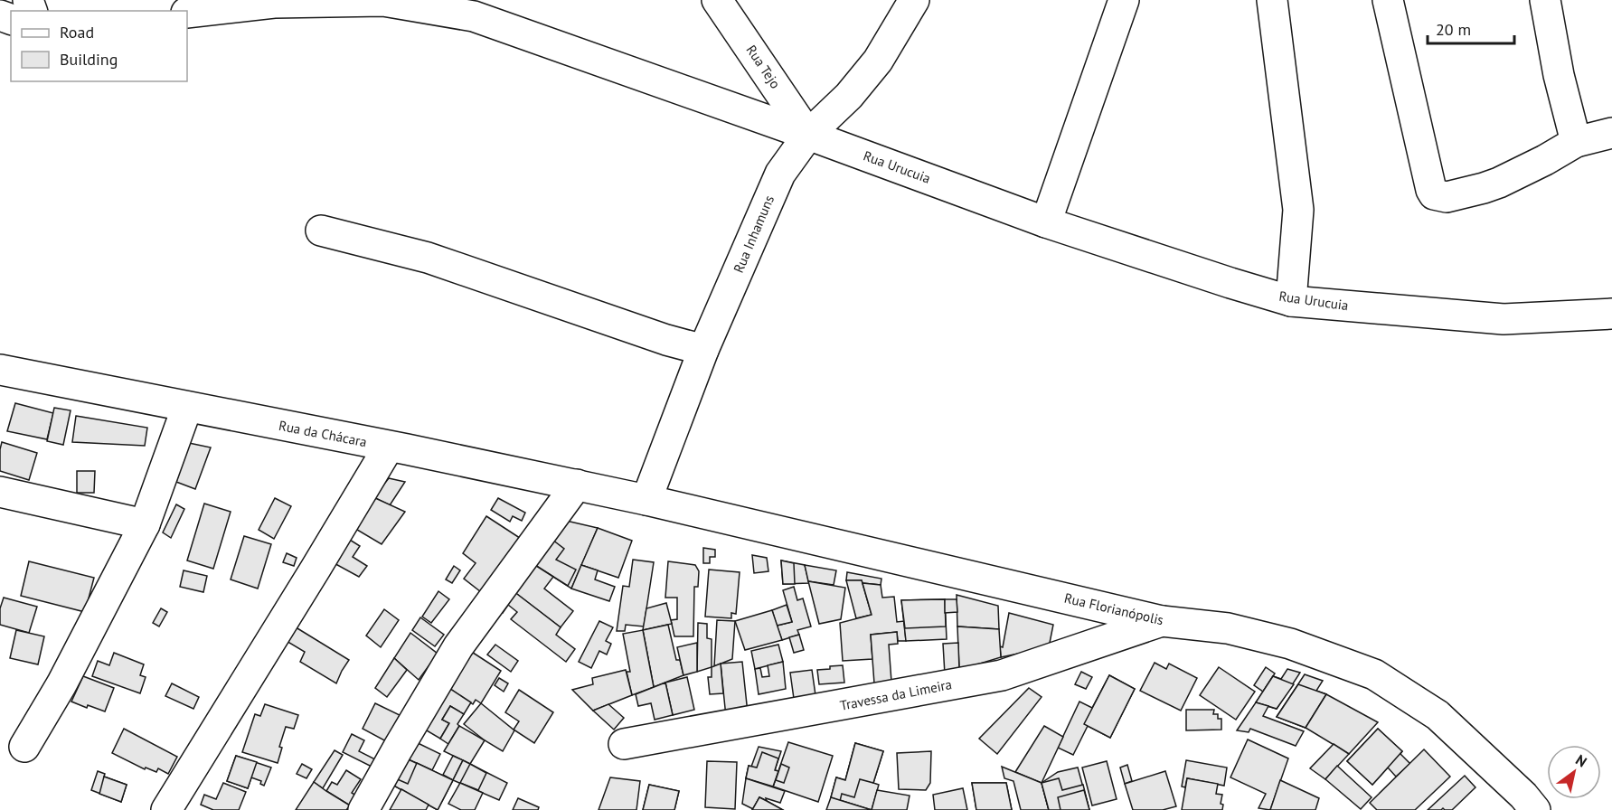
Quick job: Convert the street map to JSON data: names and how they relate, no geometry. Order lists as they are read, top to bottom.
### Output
{
  "streets": {
    "street": [
      "Rua Tejo",
      "Rua Urucuia",
      "Rua Inhamuns",
      "Rua da Chácara",
      "Rua Florianópolis",
      "Travessa da Limeira"
    ]
  },
  "crossings": [
    ["Rua Tejo", "Rua Urucuia"],
    ["Rua Tejo", "Rua Inhamuns"],
    ["Rua Urucuia", "Rua Inhamuns"],
    ["Rua Inhamuns", "Rua da Chácara"],
    ["Rua Inhamuns", "Rua Florianópolis"],
    ["Rua da Chácara", "Rua Florianópolis"],
    ["Rua Florianópolis", "Travessa da Limeira"]
  ],
  "legend": ["Road", "Building"],
  "scale_bar": "20 m",
  "north": "top right"
}
